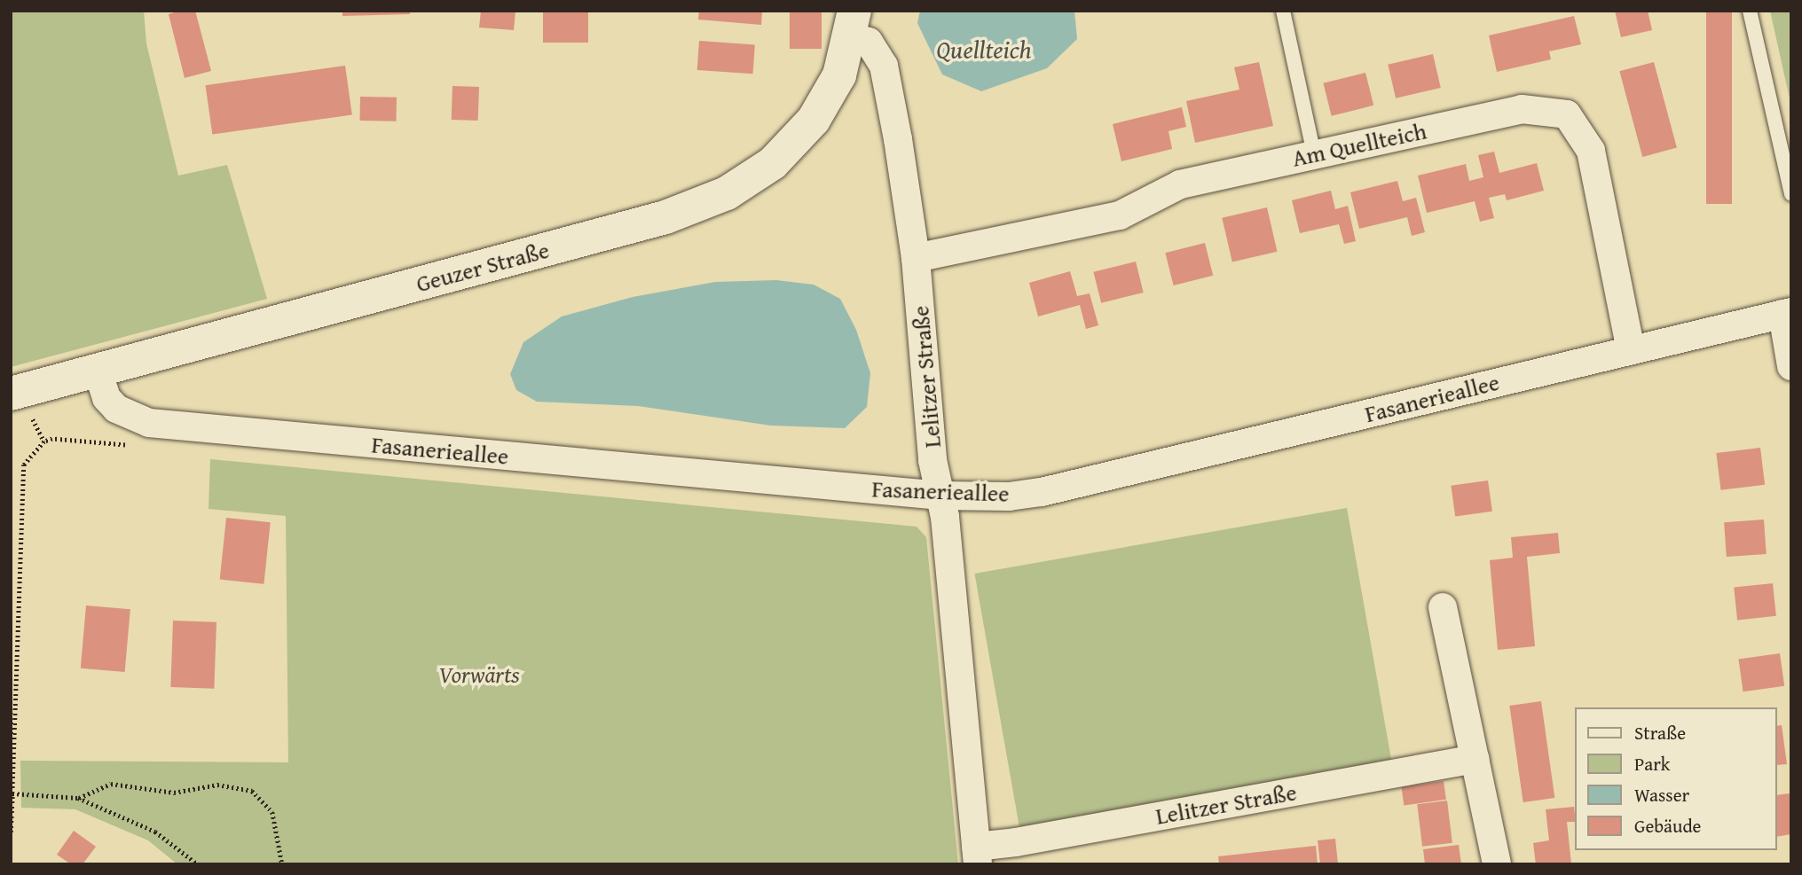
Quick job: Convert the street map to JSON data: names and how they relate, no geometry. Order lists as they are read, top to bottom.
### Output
{
  "streets": {
    "main road": ["Geuzer Straße"],
    "street": ["Am Quellteich", "Lelitzer Straße", "Fasanerieallee"]
  },
  "crossings": [
    ["Am Quellteich", "Lelitzer Straße"],
    ["Am Quellteich", "Fasanerieallee"],
    ["Geuzer Straße", "Lelitzer Straße"],
    ["Geuzer Straße", "Fasanerieallee"],
    ["Lelitzer Straße", "Fasanerieallee"]
  ],
  "water": ["Quellteich"],
  "parks": ["Vorwärts"],
  "legend": [
    "Straße",
    "Park",
    "Wasser",
    "Gebäude"
  ]
}
